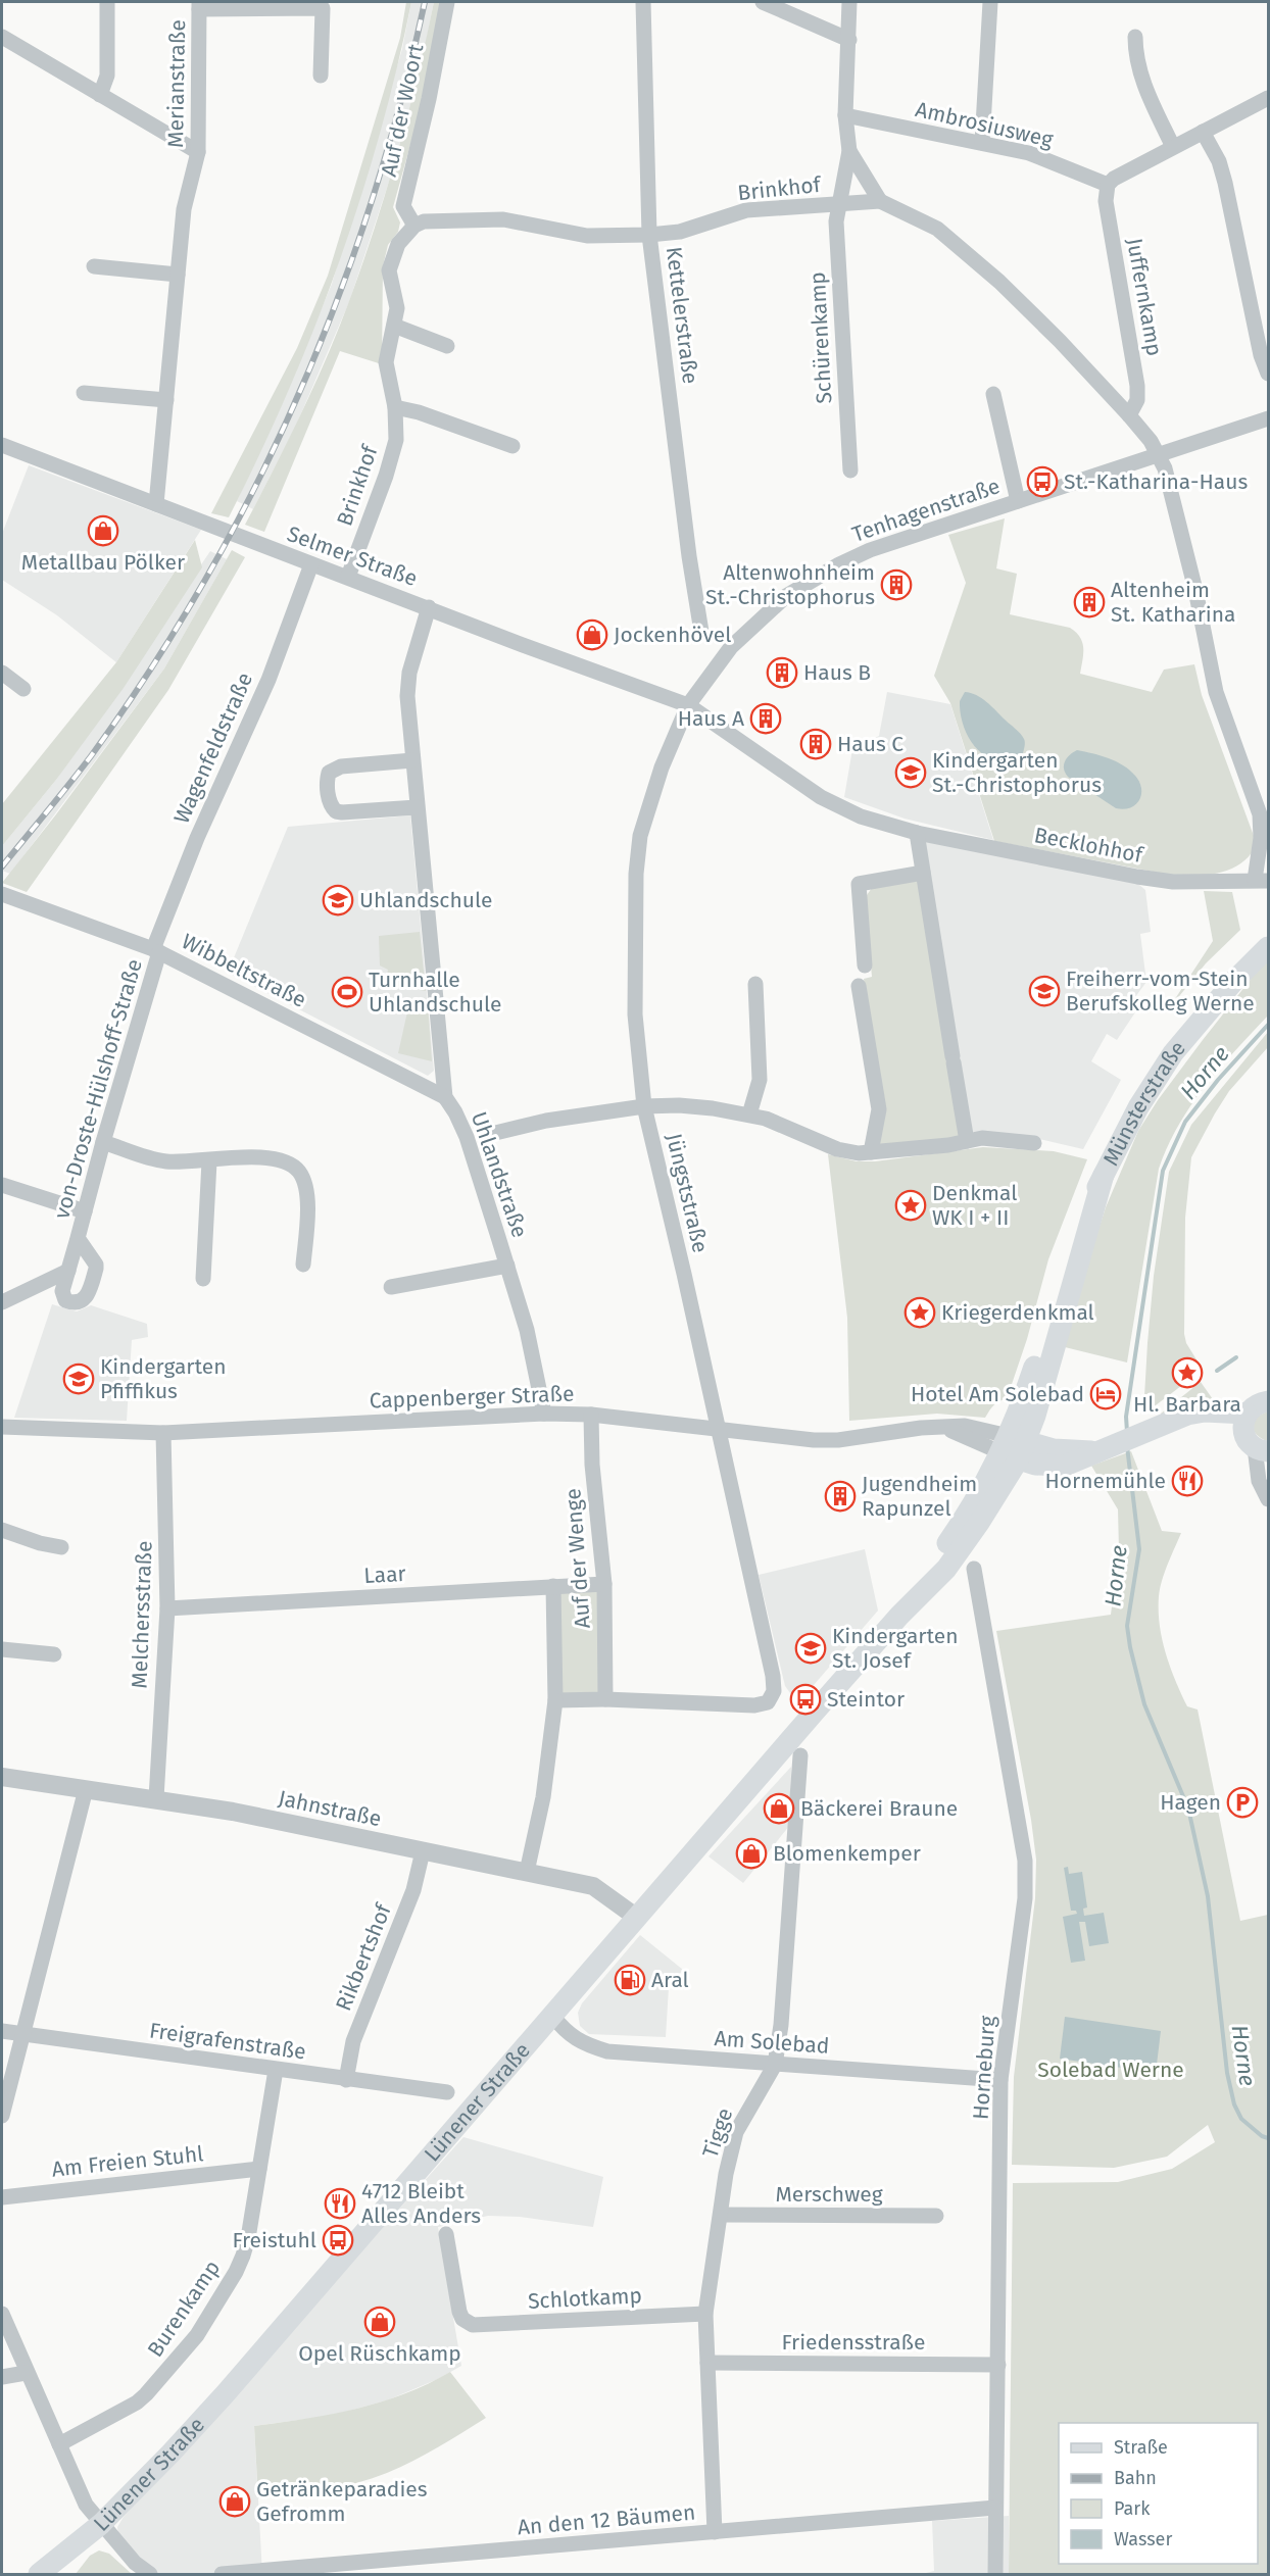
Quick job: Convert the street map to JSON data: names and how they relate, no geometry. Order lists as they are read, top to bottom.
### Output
{
  "streets": {
    "main road": ["Münsterstraße", "Lünener Straße"],
    "street": [
      "Merianstraße",
      "Auf der Woort",
      "Ambrosiusweg",
      "Brinkhof",
      "Juffernkamp",
      "Kettelerstraße",
      "Schürenkamp",
      "Tenhagenstraße",
      "Selmer Straße",
      "Wagenfeldstraße",
      "Becklohhof",
      "Wibbeltstraße",
      "von-Droste-Hülshoff-Straße",
      "Uhlandstraße",
      "Jüngststraße",
      "Cappenberger Straße",
      "Auf der Wenge",
      "Laar",
      "Melchersstraße",
      "Jahnstraße",
      "Rikbertshof",
      "Freigrafenstraße",
      "Am Solebad",
      "Horneburg",
      "Tigge",
      "Am Freien Stuhl",
      "Merschweg",
      "Schlotkamp",
      "Burenkamp",
      "Friedensstraße",
      "An den 12 Bäumen"
    ]
  },
  "crossings": [
    ["Merianstraße", "Selmer Straße"],
    ["Auf der Woort", "Brinkhof"],
    ["Ambrosiusweg", "Juffernkamp"],
    ["Brinkhof", "Juffernkamp"],
    ["Brinkhof", "Kettelerstraße"],
    ["Brinkhof", "Schürenkamp"],
    ["Brinkhof", "Tenhagenstraße"],
    ["Brinkhof", "Selmer Straße"],
    ["Brinkhof", "Becklohhof"],
    ["Tenhagenstraße", "Selmer Straße"],
    ["Tenhagenstraße", "Becklohhof"],
    ["Tenhagenstraße", "Jüngststraße"],
    ["Selmer Straße", "Wagenfeldstraße"],
    ["Selmer Straße", "Becklohhof"],
    ["Selmer Straße", "Uhlandstraße"],
    ["Selmer Straße", "Jüngststraße"],
    ["Wagenfeldstraße", "Wibbeltstraße"],
    ["Wagenfeldstraße", "von-Droste-Hülshoff-Straße"],
    ["Becklohhof", "Jüngststraße"],
    ["Wibbeltstraße", "von-Droste-Hülshoff-Straße"],
    ["Wibbeltstraße", "Uhlandstraße"],
    ["Münsterstraße", "Cappenberger Straße"],
    ["Münsterstraße", "Lünener Straße"],
    ["Uhlandstraße", "Cappenberger Straße"],
    ["Jüngststraße", "Cappenberger Straße"],
    ["Jüngststraße", "Auf der Wenge"],
    ["Cappenberger Straße", "Auf der Wenge"],
    ["Cappenberger Straße", "Melchersstraße"],
    ["Cappenberger Straße", "Lünener Straße"],
    ["Auf der Wenge", "Laar"],
    ["Auf der Wenge", "Jahnstraße"],
    ["Laar", "Melchersstraße"],
    ["Melchersstraße", "Jahnstraße"],
    ["Jahnstraße", "Rikbertshof"],
    ["Jahnstraße", "Lünener Straße"],
    ["Rikbertshof", "Freigrafenstraße"],
    ["Freigrafenstraße", "Burenkamp"],
    ["Am Solebad", "Horneburg"],
    ["Am Solebad", "Lünener Straße"],
    ["Am Solebad", "Tigge"],
    ["Horneburg", "Friedensstraße"],
    ["Horneburg", "An den 12 Bäumen"],
    ["Tigge", "Merschweg"],
    ["Tigge", "Schlotkamp"],
    ["Tigge", "Friedensstraße"],
    ["Tigge", "An den 12 Bäumen"],
    ["Am Freien Stuhl", "Burenkamp"]
  ],
  "water": ["Horne"],
  "parks": ["Solebad Werne"],
  "places": {
    "bus stop": ["St.-Katharina-Haus", "Steintor", "Freistuhl"],
    "shop": [
      "Metallbau Pölker",
      "Jockenhövel",
      "Bäckerei Braune",
      "Blomenkemper",
      "Opel Rüschkamp",
      "Getränkeparadies Gefromm"
    ],
    "building": [
      "Altenwohnheim St.-Christophorus",
      "Altenheim St. Katharina",
      "Haus B",
      "Haus A",
      "Haus C",
      "Jugendheim Rapunzel"
    ],
    "school or university": [
      "Kindergarten St.-Christophorus",
      "Uhlandschule",
      "Freiherr-vom-Stein Berufskolleg Werne",
      "Kindergarten Pfiffikus",
      "Kindergarten St. Josef"
    ],
    "sports": ["Turnhalle Uhlandschule"],
    "place": ["Denkmal WK I + II", "Kriegerdenkmal", "Hl. Barbara"],
    "hotel": ["Hotel Am Solebad"],
    "restaurant": ["Hornemühle", "4712 Bleibt Alles Anders"],
    "parking": ["Hagen"],
    "fuel station": ["Aral"]
  },
  "legend": [
    "Straße",
    "Bahn",
    "Park",
    "Wasser"
  ]
}
